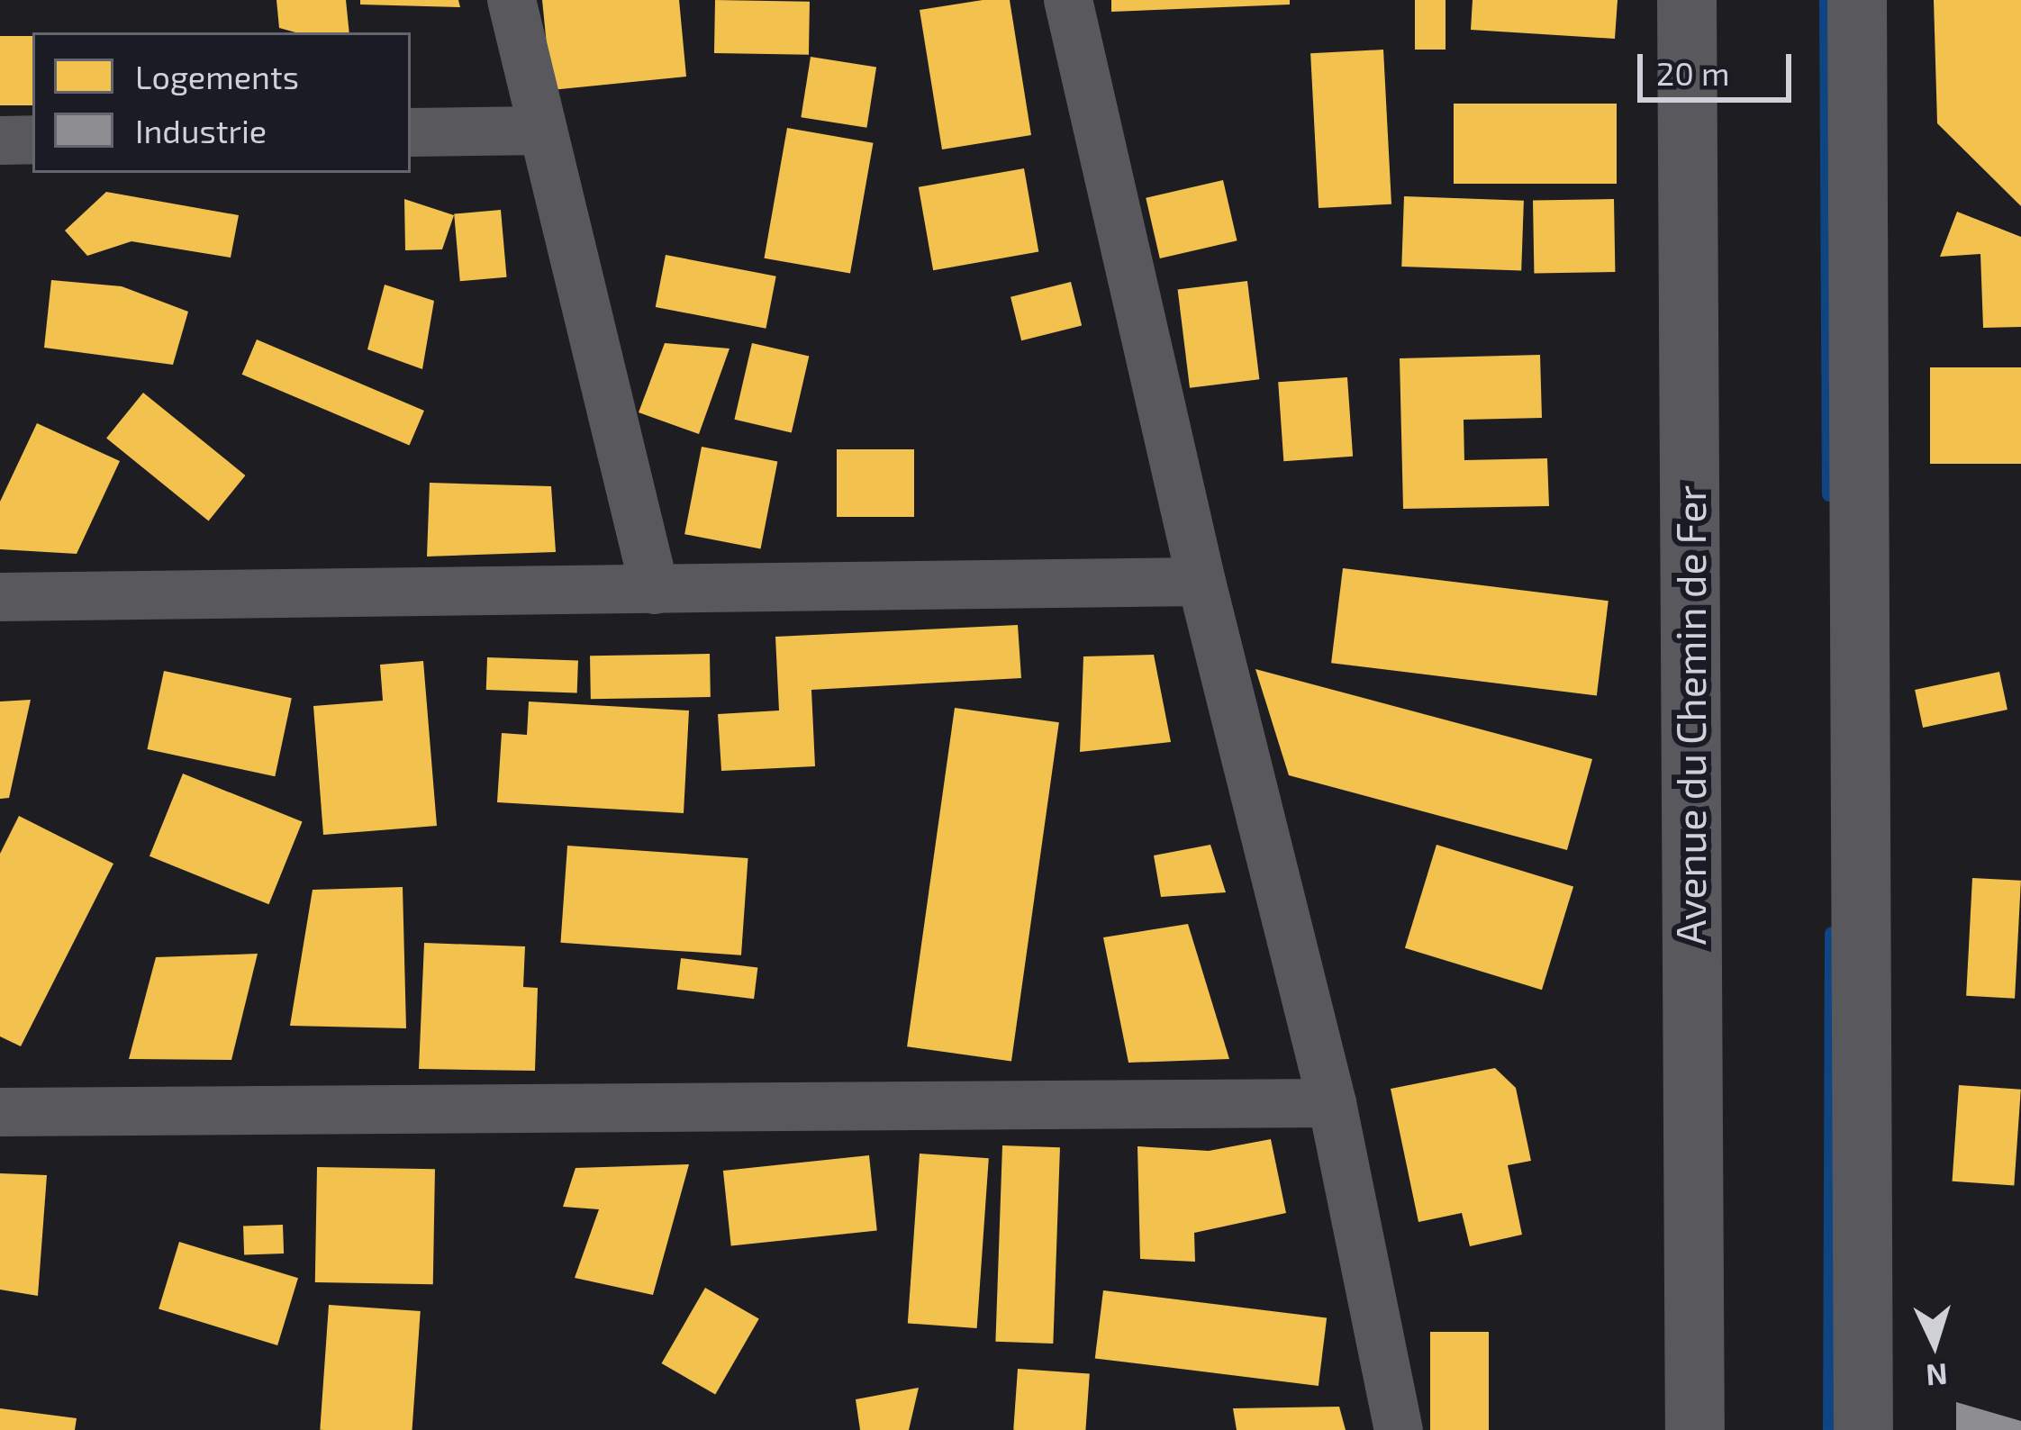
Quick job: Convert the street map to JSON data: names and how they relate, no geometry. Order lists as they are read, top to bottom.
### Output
{
  "streets": {
    "main road": ["Avenue du Chemin de Fer"]
  },
  "legend": ["Logements", "Industrie"],
  "scale_bar": "20 m",
  "north": "bottom"
}
